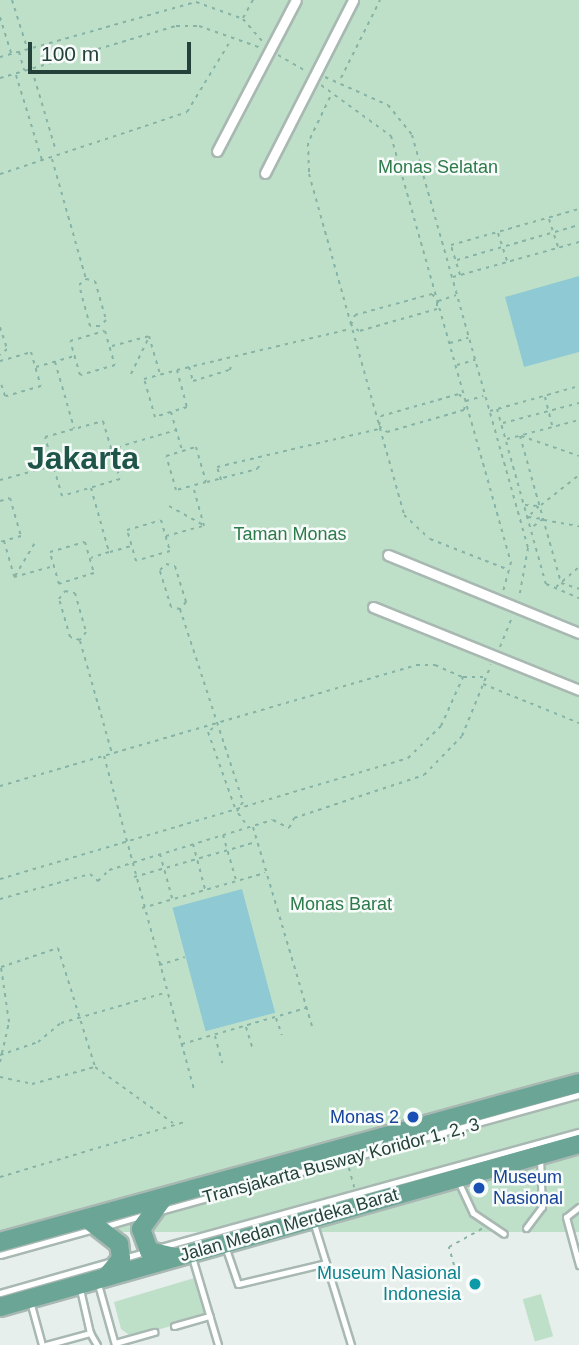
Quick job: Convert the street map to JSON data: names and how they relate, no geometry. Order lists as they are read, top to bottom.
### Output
{
  "streets": {
    "main road": ["Jalan Medan Merdeka Barat"],
    "lane": ["Transjakarta Busway Koridor 1, 2, 3"]
  },
  "districts": ["Jakarta"],
  "parks": ["Monas Selatan", "Taman Monas", "Monas Barat"],
  "places": ["Monas 2", "Museum Nasional", "Museum Nasional Indonesia"],
  "scale_bar": "100 m"
}
